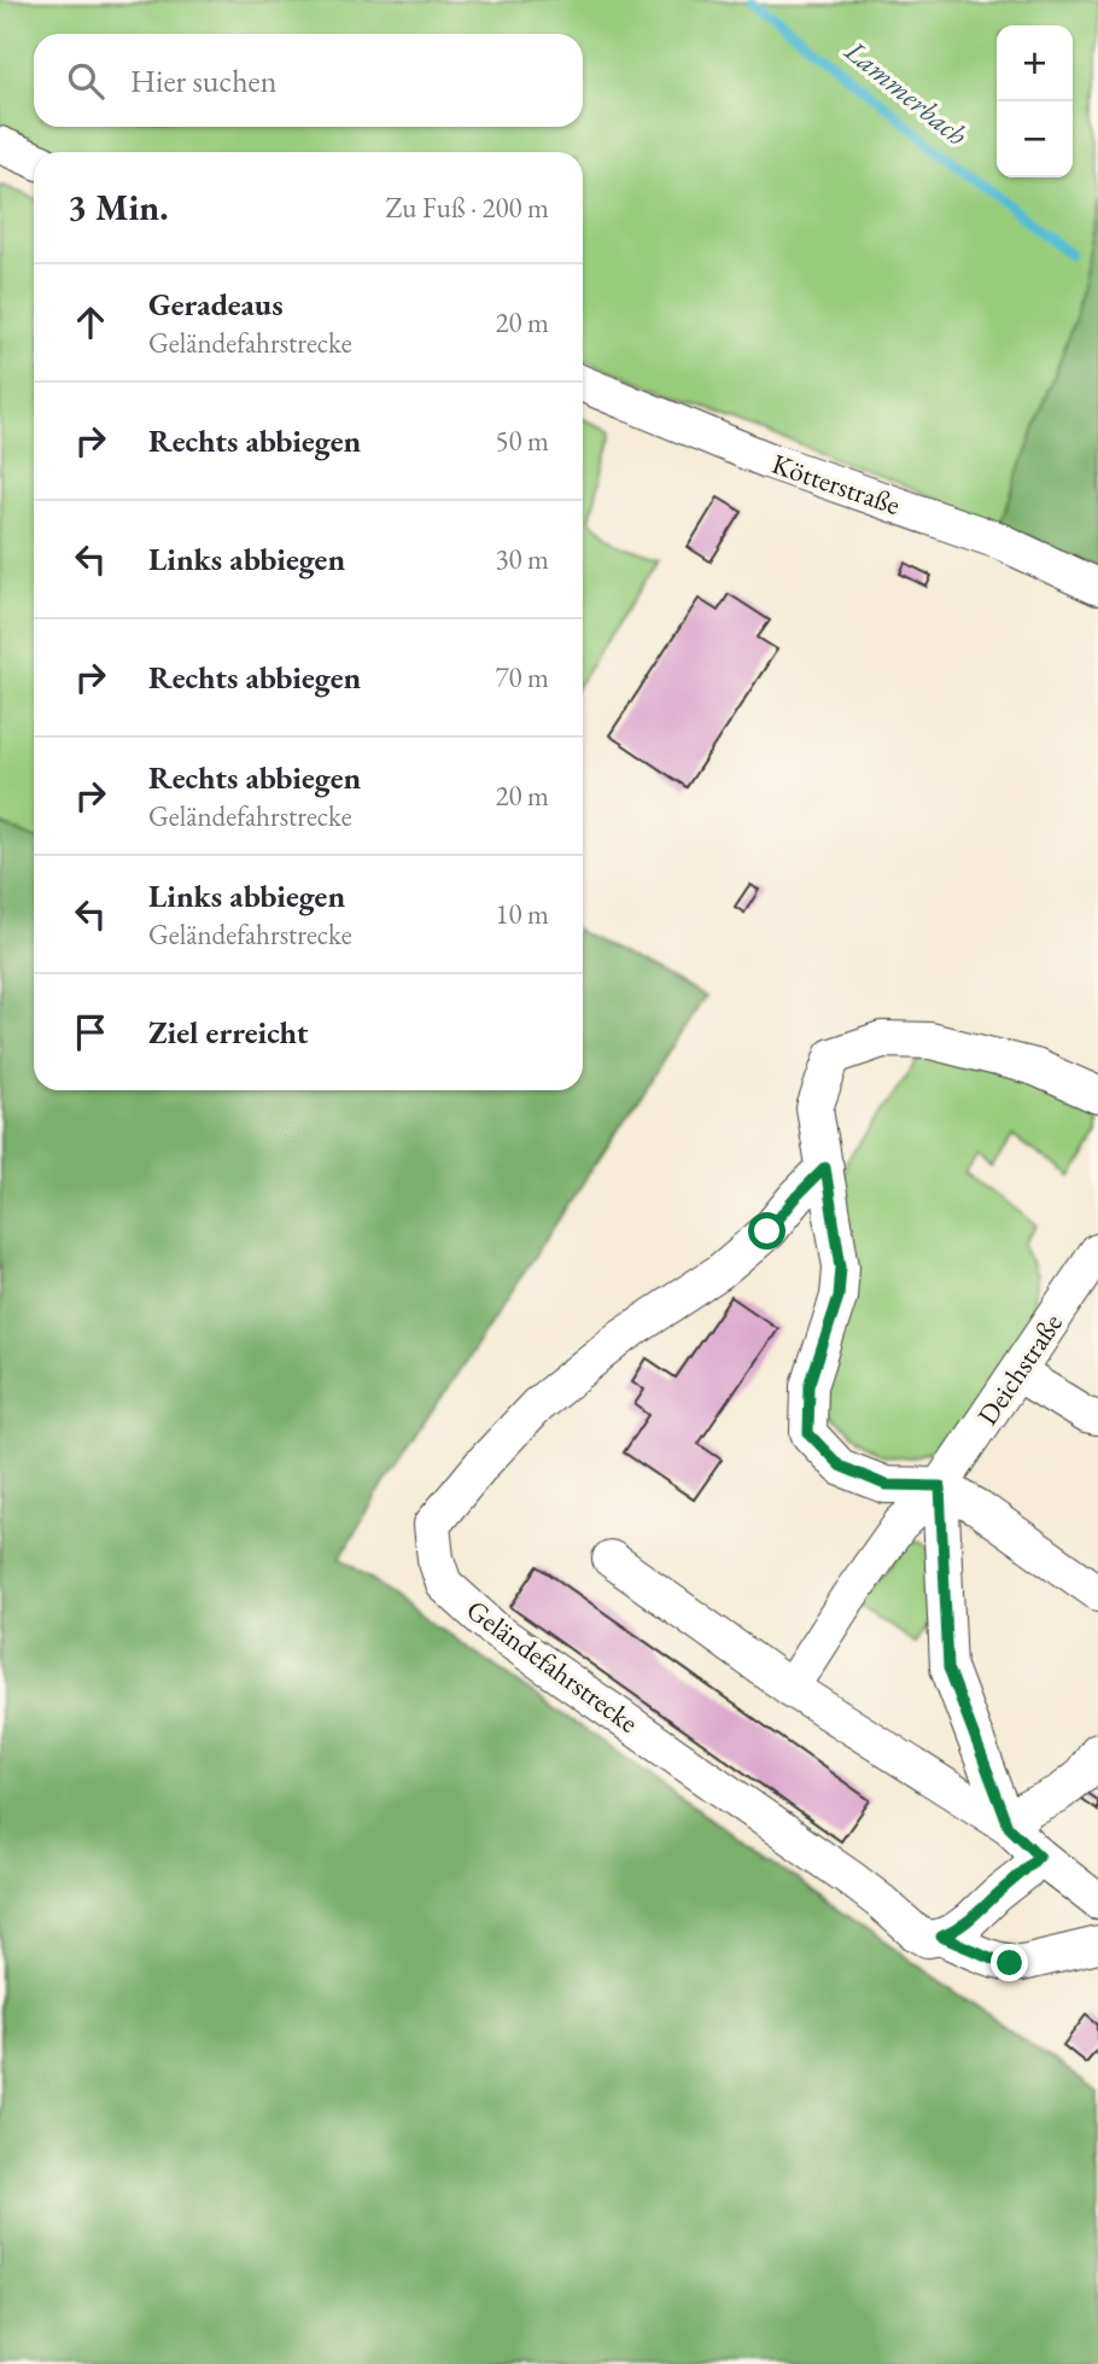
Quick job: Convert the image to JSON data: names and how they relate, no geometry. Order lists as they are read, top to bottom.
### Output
{
  "streets": {
    "street": ["Kötterstraße", "Deichstraße", "Geländefahrstrecke"]
  },
  "water": ["Lammerbach"],
  "page": {
    "map_buttons": ["+", "−"],
    "search": "Hier suchen",
    "heading": ["3 Min.", "Zu Fuß · 200 m"],
    "list": [
      ["Geradeaus", "Geländefahrstrecke", "20 m"],
      ["Rechts abbiegen", "50 m"],
      ["Links abbiegen", "30 m"],
      ["Rechts abbiegen", "70 m"],
      ["Rechts abbiegen", "Geländefahrstrecke", "20 m"],
      ["Links abbiegen", "Geländefahrstrecke", "10 m"],
      "Ziel erreicht"
    ]
  }
}
